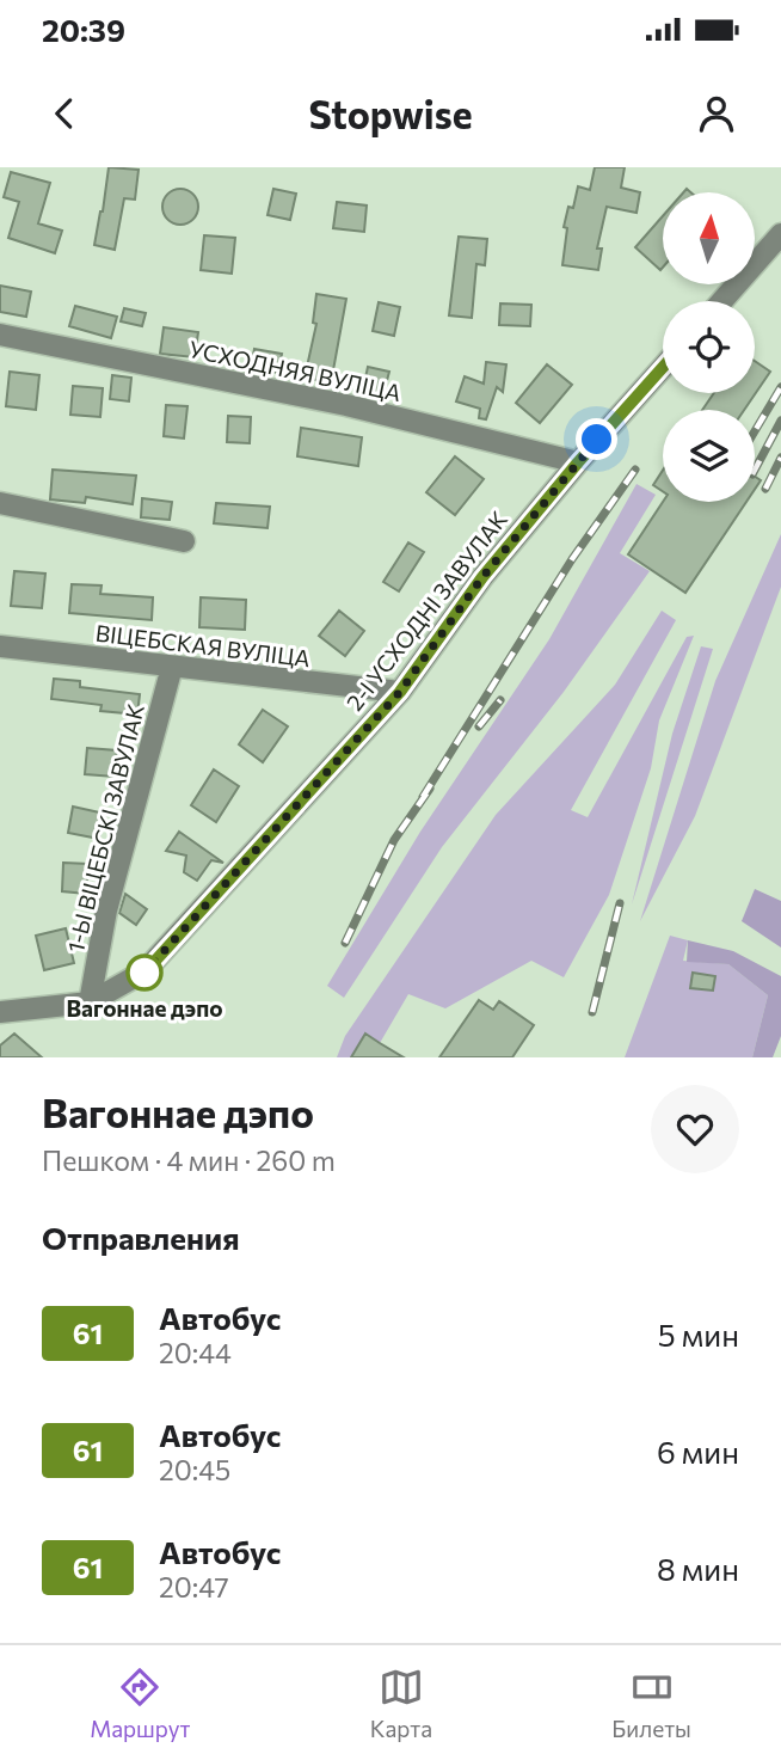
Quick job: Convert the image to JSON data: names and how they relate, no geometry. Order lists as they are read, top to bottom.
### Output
{
  "streets": {
    "street": [
      "УСХОДНЯЯ ВУЛІЦА",
      "2-І УСХОДНІ ЗАВУЛАК",
      "ВІЦЕБСКАЯ ВУЛІЦА",
      "1-Ы ВІЦЕБСКІ ЗАВУЛАК"
    ]
  },
  "crossings": [
    ["УСХОДНЯЯ ВУЛІЦА", "2-І УСХОДНІ ЗАВУЛАК"],
    ["2-І УСХОДНІ ЗАВУЛАК", "ВІЦЕБСКАЯ ВУЛІЦА"],
    ["2-І УСХОДНІ ЗАВУЛАК", "1-Ы ВІЦЕБСКІ ЗАВУЛАК"],
    ["ВІЦЕБСКАЯ ВУЛІЦА", "1-Ы ВІЦЕБСКІ ЗАВУЛАК"]
  ],
  "places": ["Вагоннае дэпо"],
  "lines": ["bus line 61"],
  "north": "top",
  "page": {
    "status": "20:39",
    "header": "Stopwise",
    "heading": [
      ["Вагоннае дэпо", "Пешком · 4 мин · 260 m"],
      "Отправления"
    ],
    "list": [
      {
        "mark": "61",
        "name": "Автобус",
        "note": "20:44",
        "value": "5 мин"
      },
      {
        "mark": "61",
        "name": "Автобус",
        "note": "20:45",
        "value": "6 мин"
      },
      {
        "mark": "61",
        "name": "Автобус",
        "note": "20:47",
        "value": "8 мин"
      }
    ],
    "tabs": ["Маршрут", "Карта", "Билеты"]
  }
}
